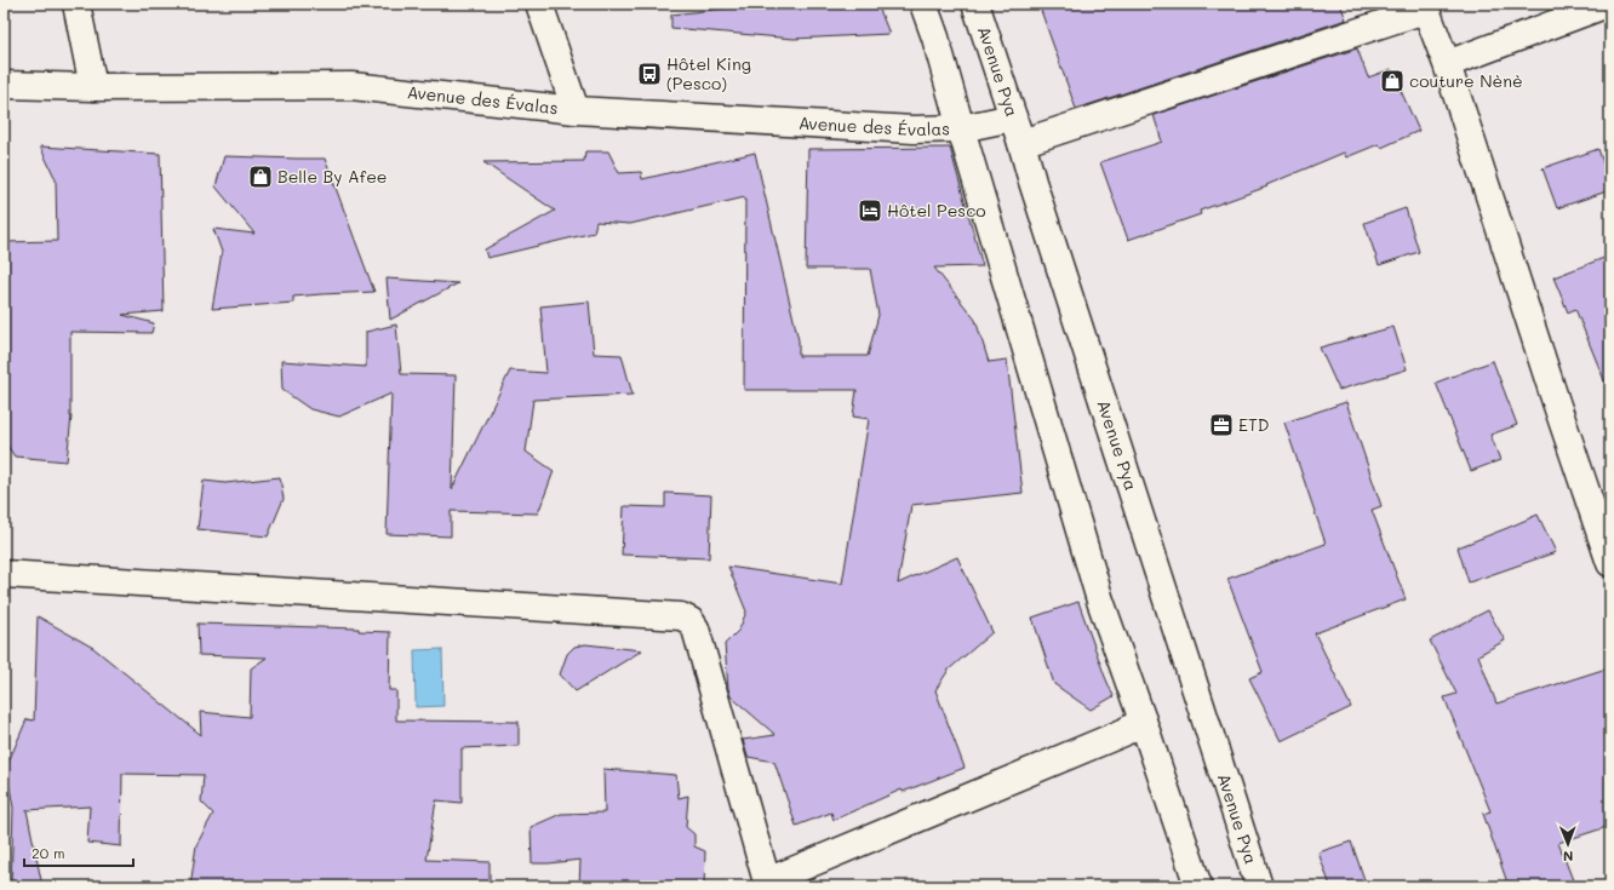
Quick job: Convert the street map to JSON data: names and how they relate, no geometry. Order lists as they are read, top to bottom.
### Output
{
  "streets": {
    "street": ["Avenue Pya", "Avenue des Évalas"]
  },
  "crossings": [
    ["Avenue Pya", "Avenue des Évalas"]
  ],
  "places": {
    "bus stop": ["Hôtel King (Pesco)"],
    "shop": ["couture Nènè", "Belle By Afee"],
    "hotel": ["Hôtel Pesco"],
    "office": ["ETD"]
  },
  "scale_bar": "20 m",
  "north": "bottom"
}
